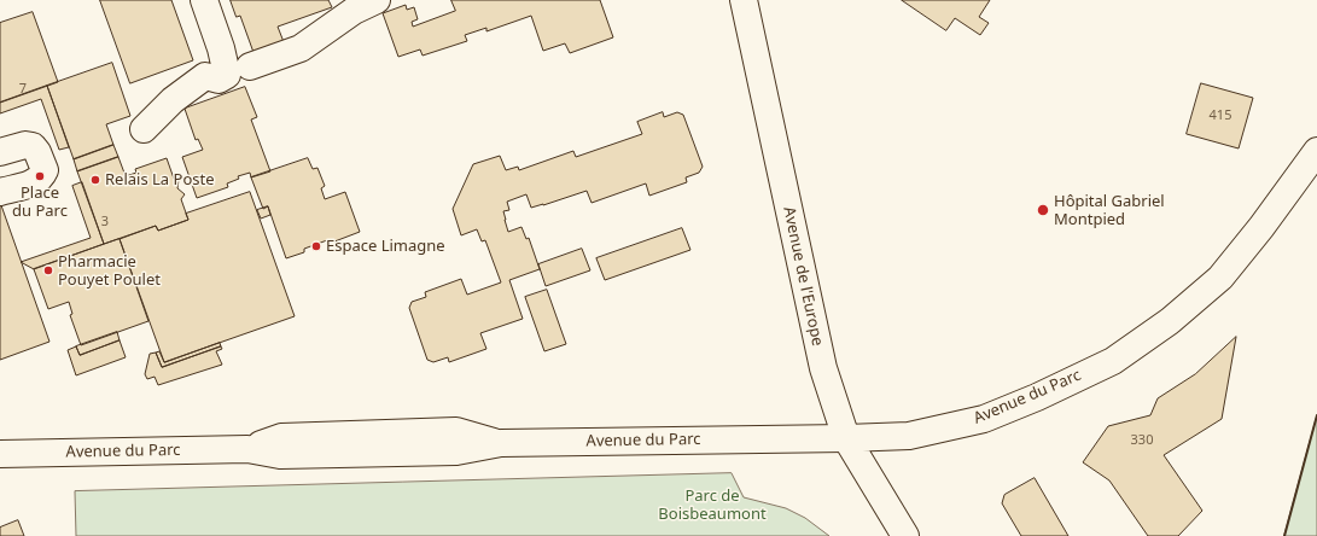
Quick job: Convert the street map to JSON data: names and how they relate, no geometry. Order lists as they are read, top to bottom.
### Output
{
  "streets": {
    "street": ["Avenue de l'Europe", "Avenue du Parc"]
  },
  "crossings": [
    ["Avenue de l'Europe", "Avenue du Parc"]
  ],
  "parks": ["Parc de Boisbeaumont"],
  "places": [
    "Place du Parc",
    "Relais La Poste",
    "Hôpital Gabriel Montpied",
    "Espace Limagne",
    "Pharmacie Pouyet Poulet"
  ],
  "house_numbers": [
    "7",
    "415",
    "3",
    "330"
  ]
}
